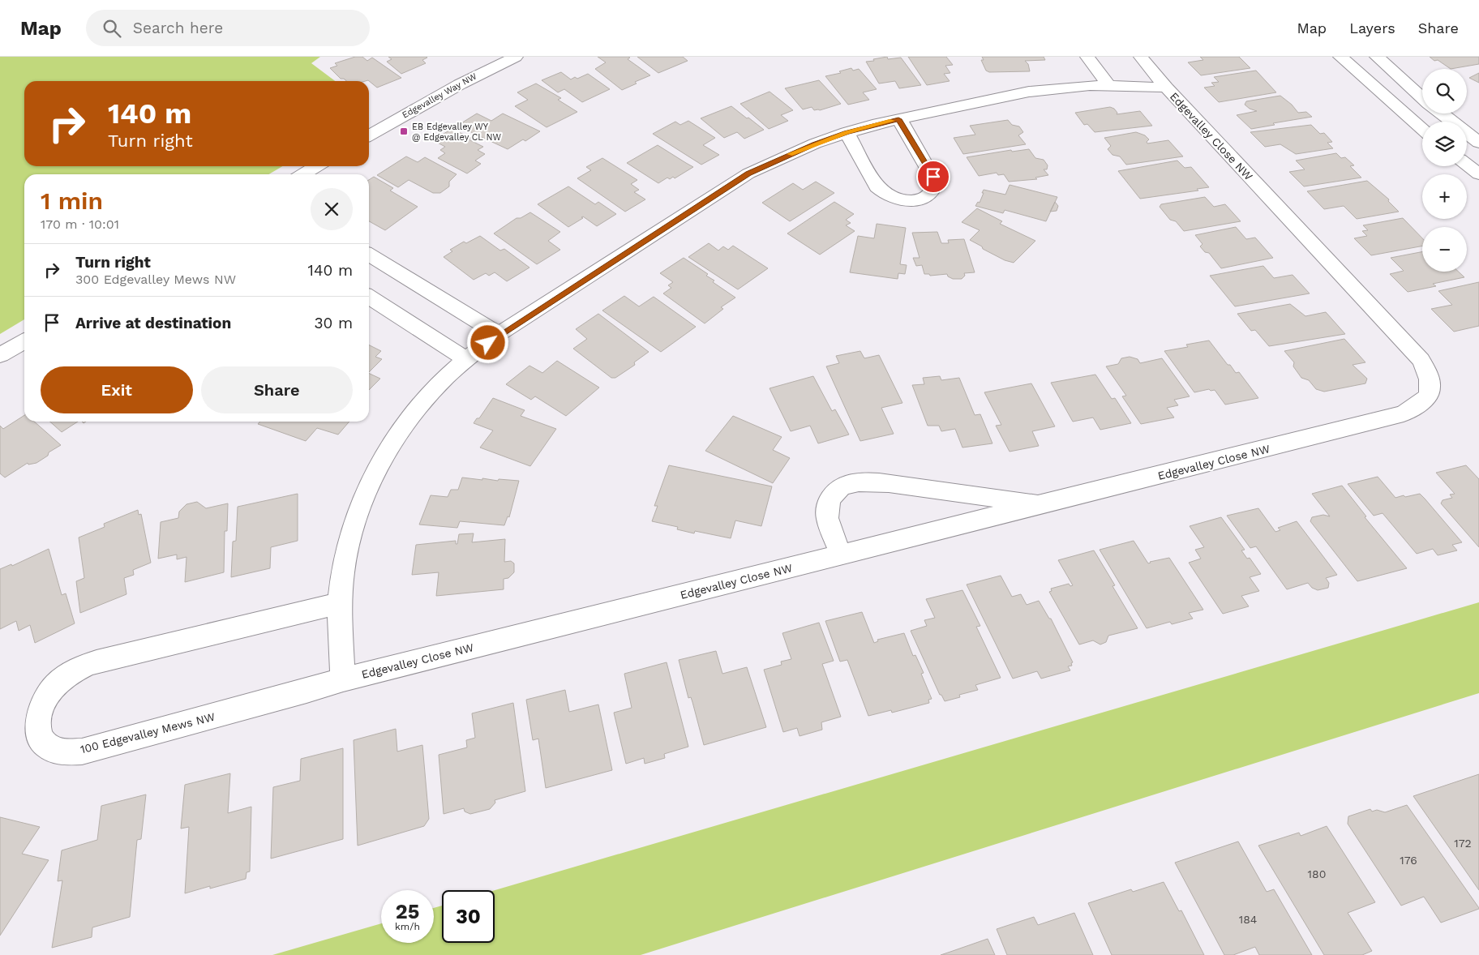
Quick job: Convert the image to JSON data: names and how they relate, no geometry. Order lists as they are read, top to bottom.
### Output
{
  "streets": {
    "street": ["Edgevalley Way NW", "Edgevalley Close NW", "100 Edgevalley Mews NW"]
  },
  "crossings": [
    ["Edgevalley Close NW", "100 Edgevalley Mews NW"]
  ],
  "places": {
    "transit": ["EB Edgevalley WY @ Edgevalley CL NW"]
  },
  "house_numbers": [
    "172",
    "176",
    "180",
    "184"
  ],
  "page": {
    "header": "Map",
    "search": "Search here",
    "nav": ["Map", "Layers", "Share"],
    "map_buttons": ["+", "−"],
    "turn": ["140 m", "Turn right"],
    "heading": ["1 min", "170 m · 10:01"],
    "list": [
      {
        "name": "Turn right",
        "note": "300 Edgevalley Mews NW",
        "value": "140 m"
      },
      {
        "name": "Arrive at destination",
        "value": "30 m"
      }
    ],
    "buttons": ["Exit", "Share"],
    "speed": "25 km/h",
    "limit": "30"
  }
}
